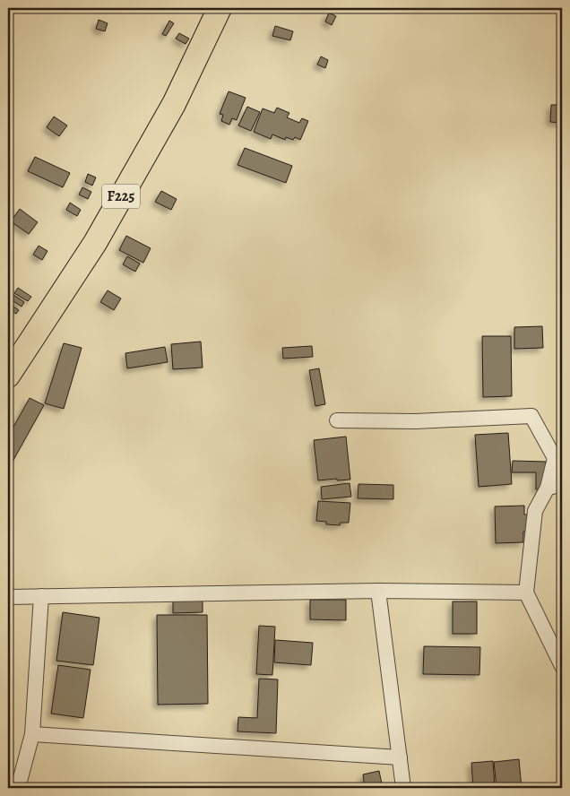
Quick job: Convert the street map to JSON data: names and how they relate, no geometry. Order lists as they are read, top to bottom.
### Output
{
  "streets": {
    "main road": ["F225"]
  }
}
